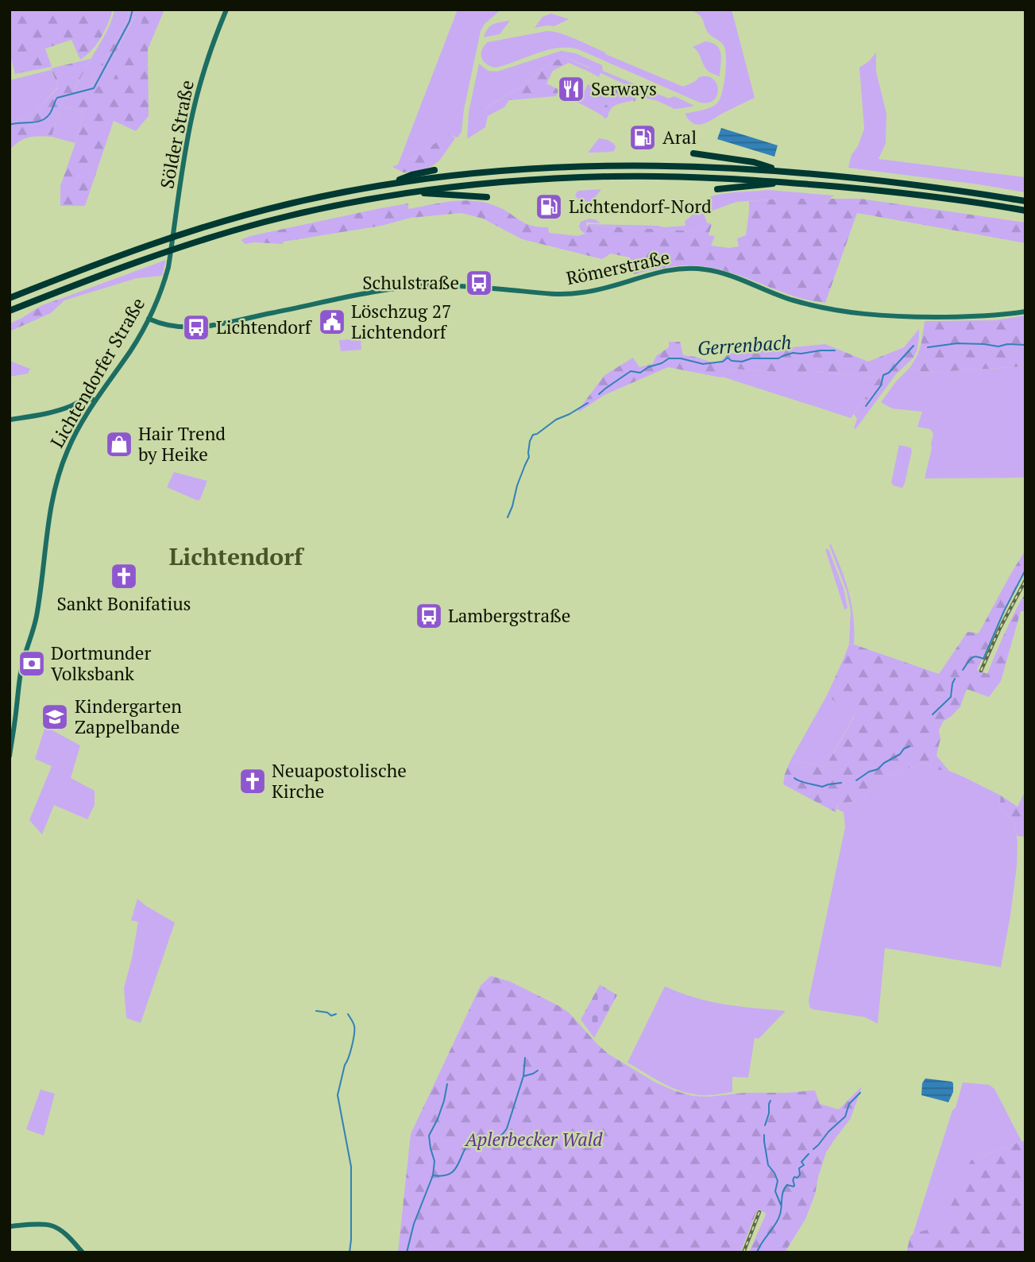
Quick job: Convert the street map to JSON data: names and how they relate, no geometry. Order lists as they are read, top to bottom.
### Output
{
  "streets": {
    "street": ["Sölder Straße", "Römerstraße", "Lichtendorfer Straße"]
  },
  "crossings": [
    ["Sölder Straße", "Lichtendorfer Straße"],
    ["Römerstraße", "Lichtendorfer Straße"]
  ],
  "districts": ["Lichtendorf"],
  "water": ["Gerrenbach"],
  "parks": ["Aplerbecker Wald"],
  "places": {
    "restaurant": ["Serways"],
    "fuel station": ["Aral", "Lichtendorf-Nord"],
    "bus stop": ["Schulstraße", "Lichtendorf", "Lambergstraße"],
    "public building": ["Löschzug 27 Lichtendorf"],
    "shop": ["Hair Trend by Heike"],
    "church": ["Sankt Bonifatius", "Neuapostolische Kirche"],
    "bank": ["Dortmunder Volksbank"],
    "school or university": ["Kindergarten Zappelbande"]
  }
}
